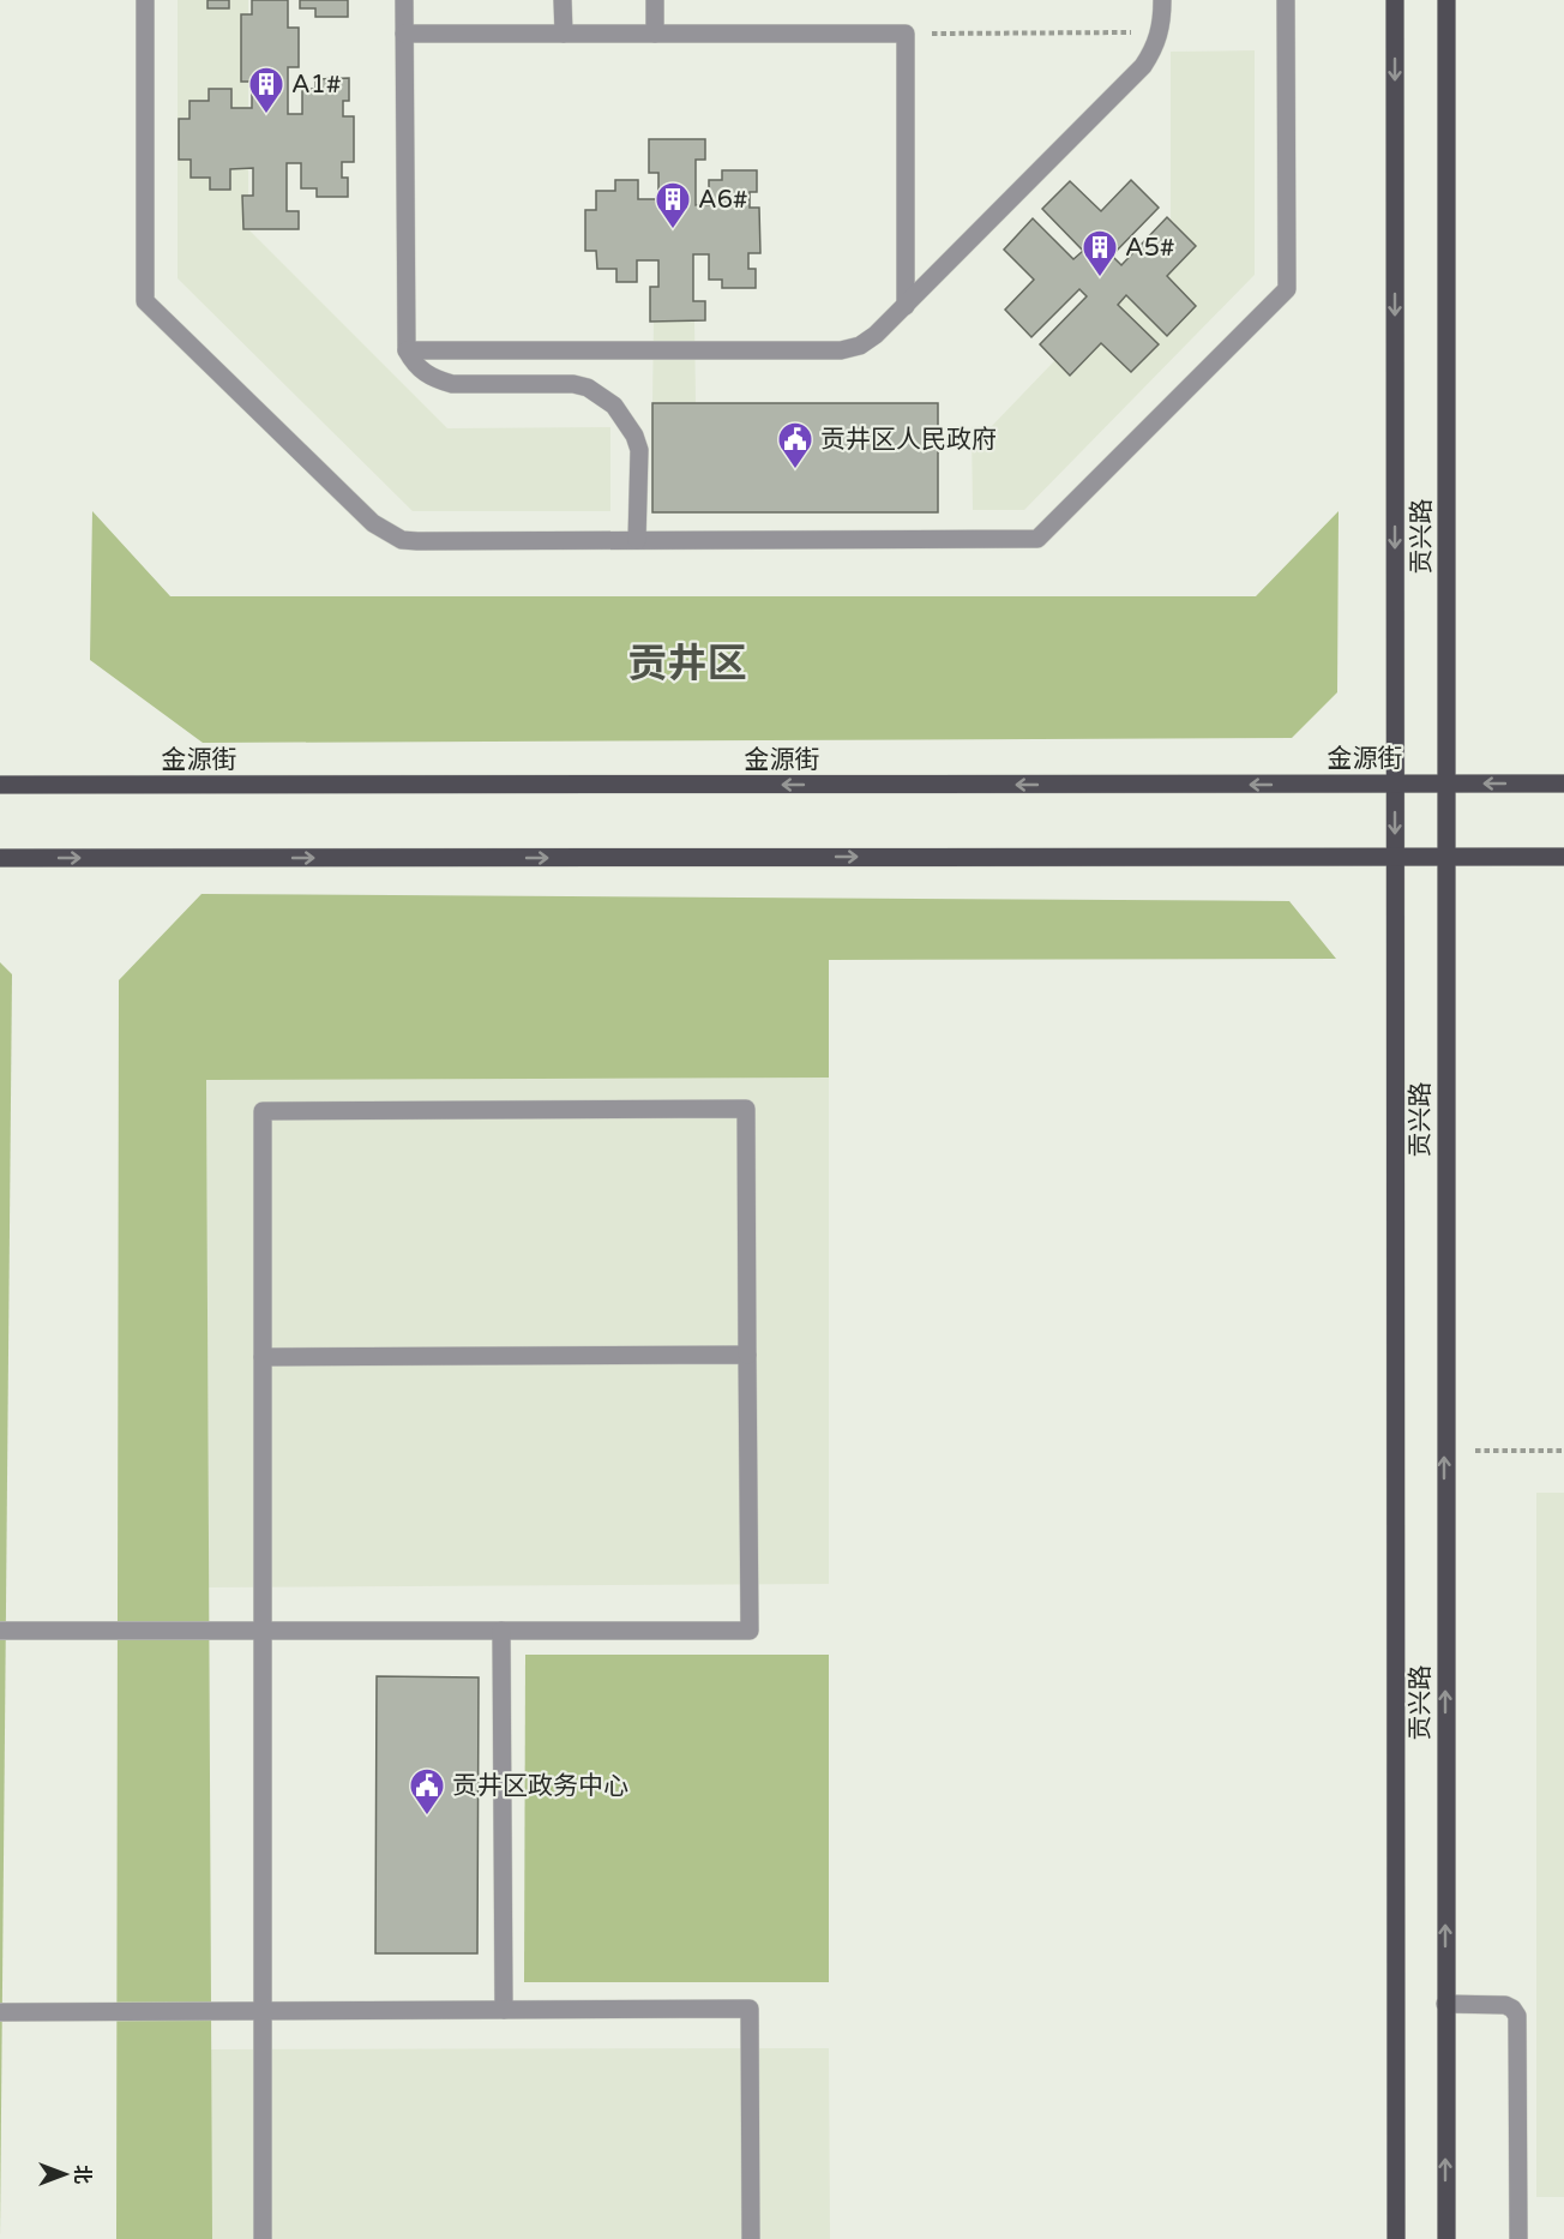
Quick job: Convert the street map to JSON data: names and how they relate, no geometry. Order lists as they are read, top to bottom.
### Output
{
  "streets": {
    "main road": ["贡兴路", "金源街"]
  },
  "crossings": [
    ["贡兴路", "金源街"]
  ],
  "districts": ["贡井区"],
  "places": {
    "building": ["A1#", "A6#", "A5#"],
    "public building": ["贡井区人民政府", "贡井区政务中心"]
  },
  "north": "right"
}
